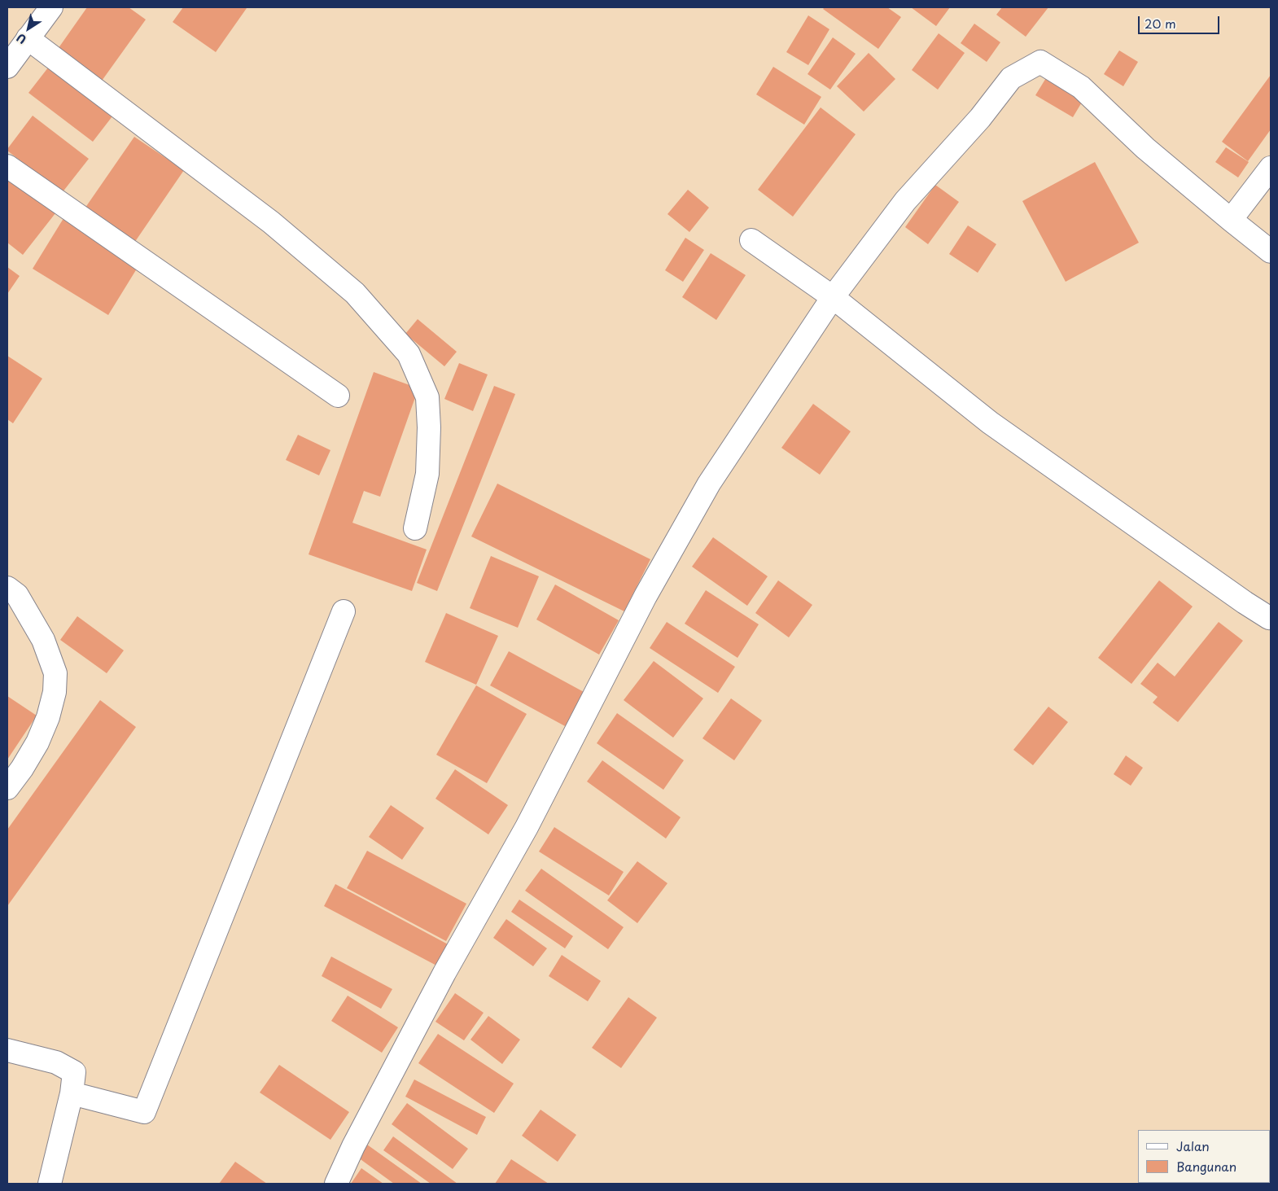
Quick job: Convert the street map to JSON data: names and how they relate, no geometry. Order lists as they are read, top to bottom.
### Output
{
  "legend": ["Jalan", "Bangunan"],
  "scale_bar": "20 m",
  "north": "bottom left"
}
